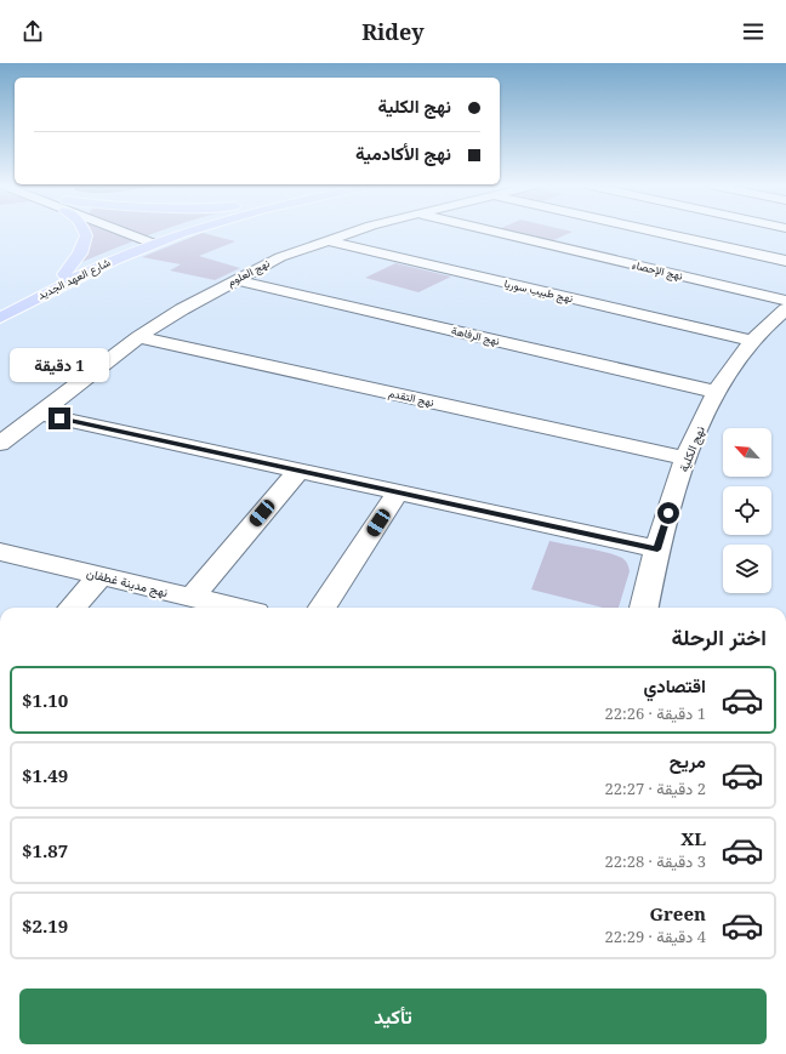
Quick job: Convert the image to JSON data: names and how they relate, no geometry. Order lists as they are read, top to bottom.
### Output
{
  "streets": {
    "main road": ["شارع العهد الجديد"],
    "street": [
      "نهج الإحصاء",
      "نهج العلوم",
      "نهج طبيب سوريا",
      "نهج الرفاهة",
      "نهج التقدم",
      "نهج الكلية",
      "نهج مدينة غطفان"
    ]
  },
  "crossings": [
    ["نهج العلوم", "نهج طبيب سوريا"],
    ["نهج العلوم", "نهج الرفاهة"],
    ["نهج العلوم", "نهج التقدم"],
    ["نهج طبيب سوريا", "نهج الكلية"],
    ["نهج الرفاهة", "نهج الكلية"],
    ["نهج التقدم", "نهج الكلية"]
  ],
  "north": "top left",
  "page": {
    "header": "Ridey",
    "banner": ["نهج الكلية", "نهج الأكادمية"],
    "bubble": "1 دقيقة",
    "heading": "اختر الرحلة",
    "list": [
      {
        "name": "اقتصادي",
        "note": "1 دقيقة · 22:26",
        "value": "$1.10"
      },
      {
        "name": "مريح",
        "note": "2 دقيقة · 22:27",
        "value": "$1.49"
      },
      {
        "name": "XL",
        "note": "3 دقيقة · 22:28",
        "value": "$1.87"
      },
      {
        "name": "Green",
        "note": "4 دقيقة · 22:29",
        "value": "$2.19"
      }
    ],
    "buttons": "تأكيد"
  }
}
